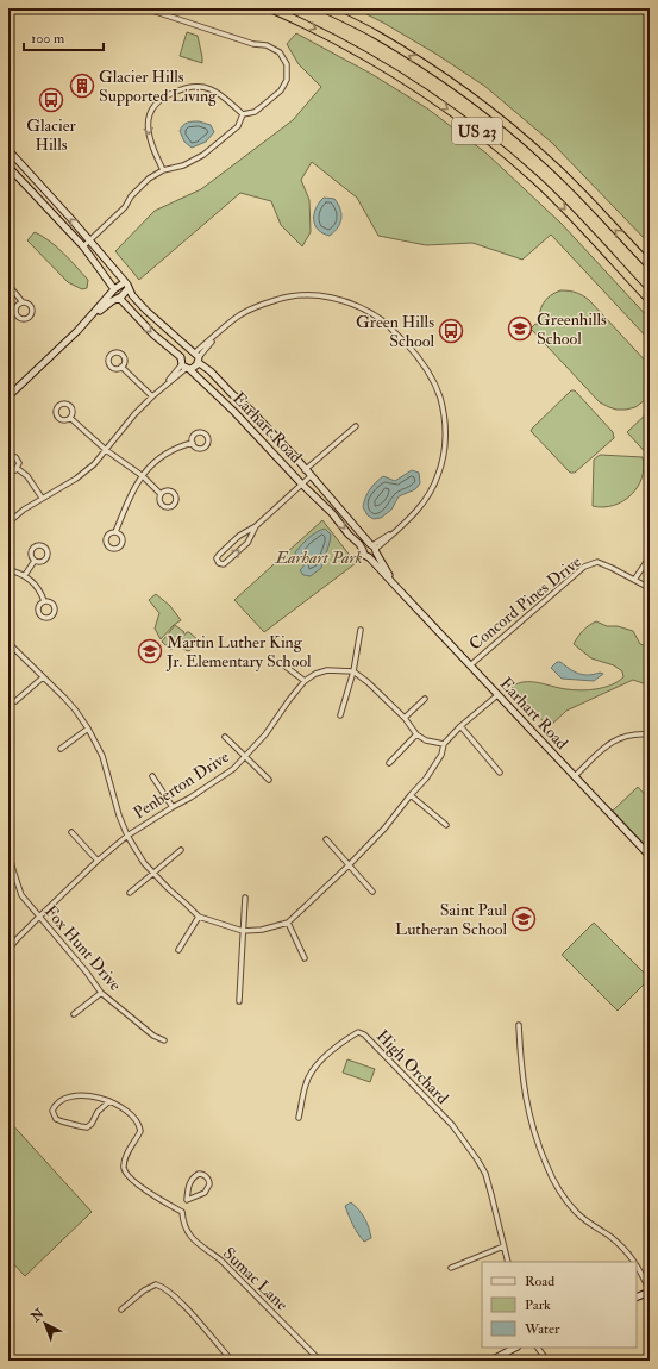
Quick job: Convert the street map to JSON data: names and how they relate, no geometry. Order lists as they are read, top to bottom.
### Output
{
  "streets": {
    "highway": ["US 23"],
    "street": [
      "Earhart Road",
      "Concord Pines Drive",
      "Penberton Drive",
      "Fox Hunt Drive",
      "High Orchard",
      "Sumac Lane"
    ]
  },
  "crossings": [
    ["Earhart Road", "Concord Pines Drive"],
    ["Penberton Drive", "Fox Hunt Drive"]
  ],
  "parks": ["Earhart Park"],
  "places": {
    "building": ["Glacier Hills Supported Living"],
    "bus stop": ["Glacier Hills", "Green Hills School"],
    "school or university": ["Greenhills School", "Martin Luther King Jr. Elementary School", "Saint Paul Lutheran School"]
  },
  "legend": ["Road", "Park", "Water"],
  "scale_bar": "100 m",
  "north": "top left"
}
